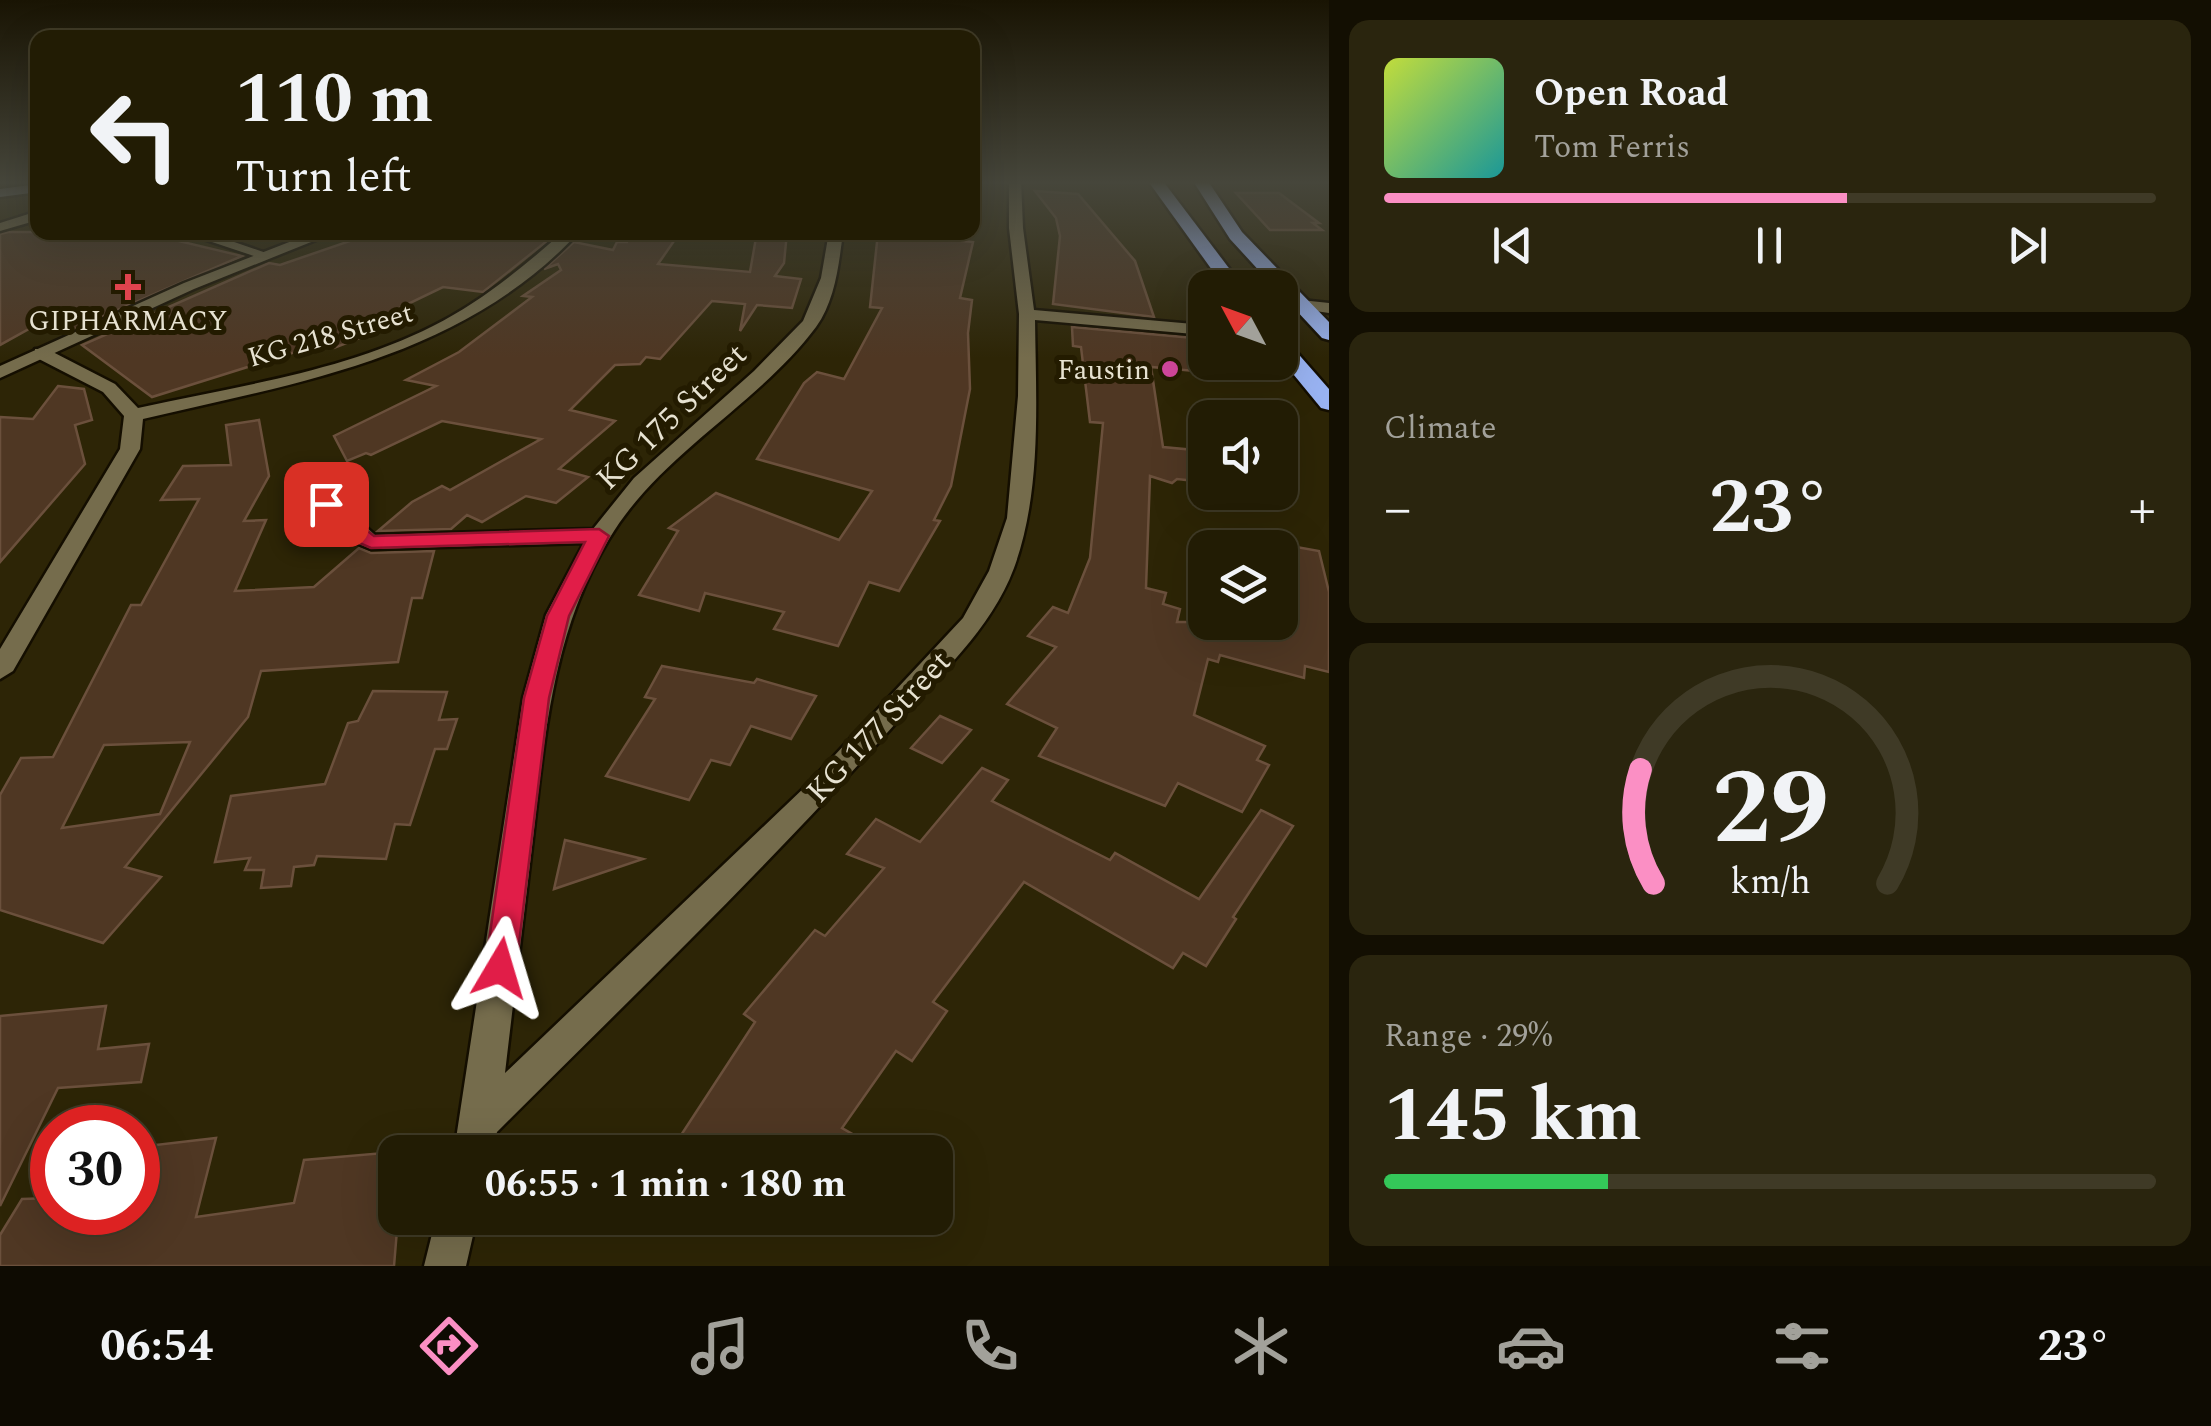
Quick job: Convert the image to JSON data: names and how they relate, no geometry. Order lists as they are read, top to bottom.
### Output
{
  "streets": {
    "street": ["KG 218 Street", "KG 175 Street", "KG 177 Street"]
  },
  "crossings": [
    ["KG 175 Street", "KG 177 Street"]
  ],
  "places": {
    "health": ["GIPHARMACY"],
    "other": ["Faustin"]
  },
  "north": "top left",
  "page": {
    "turn": ["110 m", "Turn left"],
    "song": ["Open Road", "Tom Ferris"],
    "tile": [
      "Climate",
      ["Range · 29%", "145 km"]
    ],
    "heat": ["−", "23°", "+"],
    "limit": "30",
    "trip": "06:55 · 1 min · 180 m",
    "tabs": ["06:54", "23°"],
    "gauge": ["29", "km/h"]
  }
}
